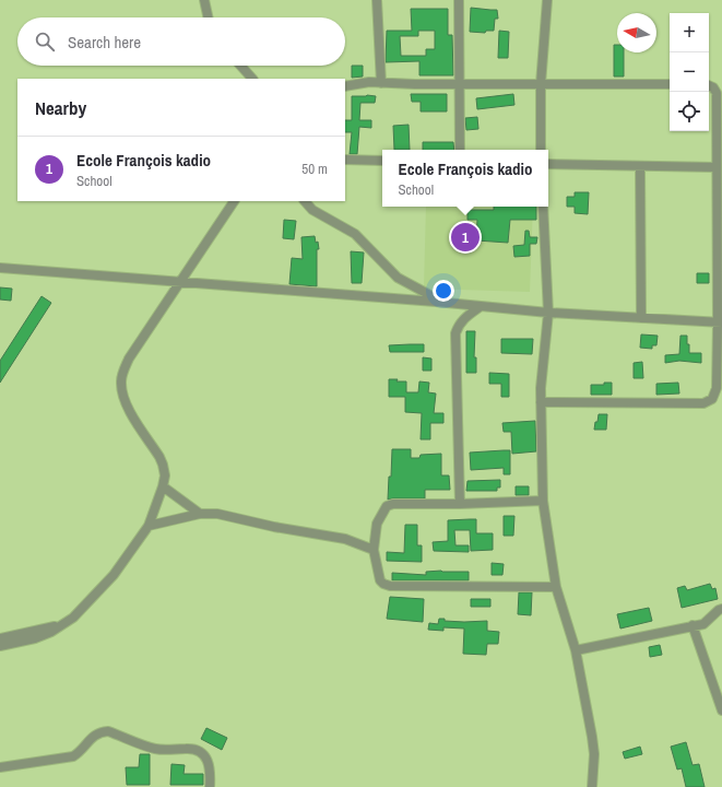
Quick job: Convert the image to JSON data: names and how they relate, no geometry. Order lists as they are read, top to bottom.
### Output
{
  "north": "left",
  "page": {
    "map_buttons": ["+", "−"],
    "search": "Search here",
    "heading": "Nearby",
    "list": [
      {
        "mark": "1",
        "name": "Ecole François kadio",
        "note": "School",
        "value": "50 m"
      }
    ],
    "popup": ["Ecole François kadio", "School"],
    "pins": "1"
  }
}
